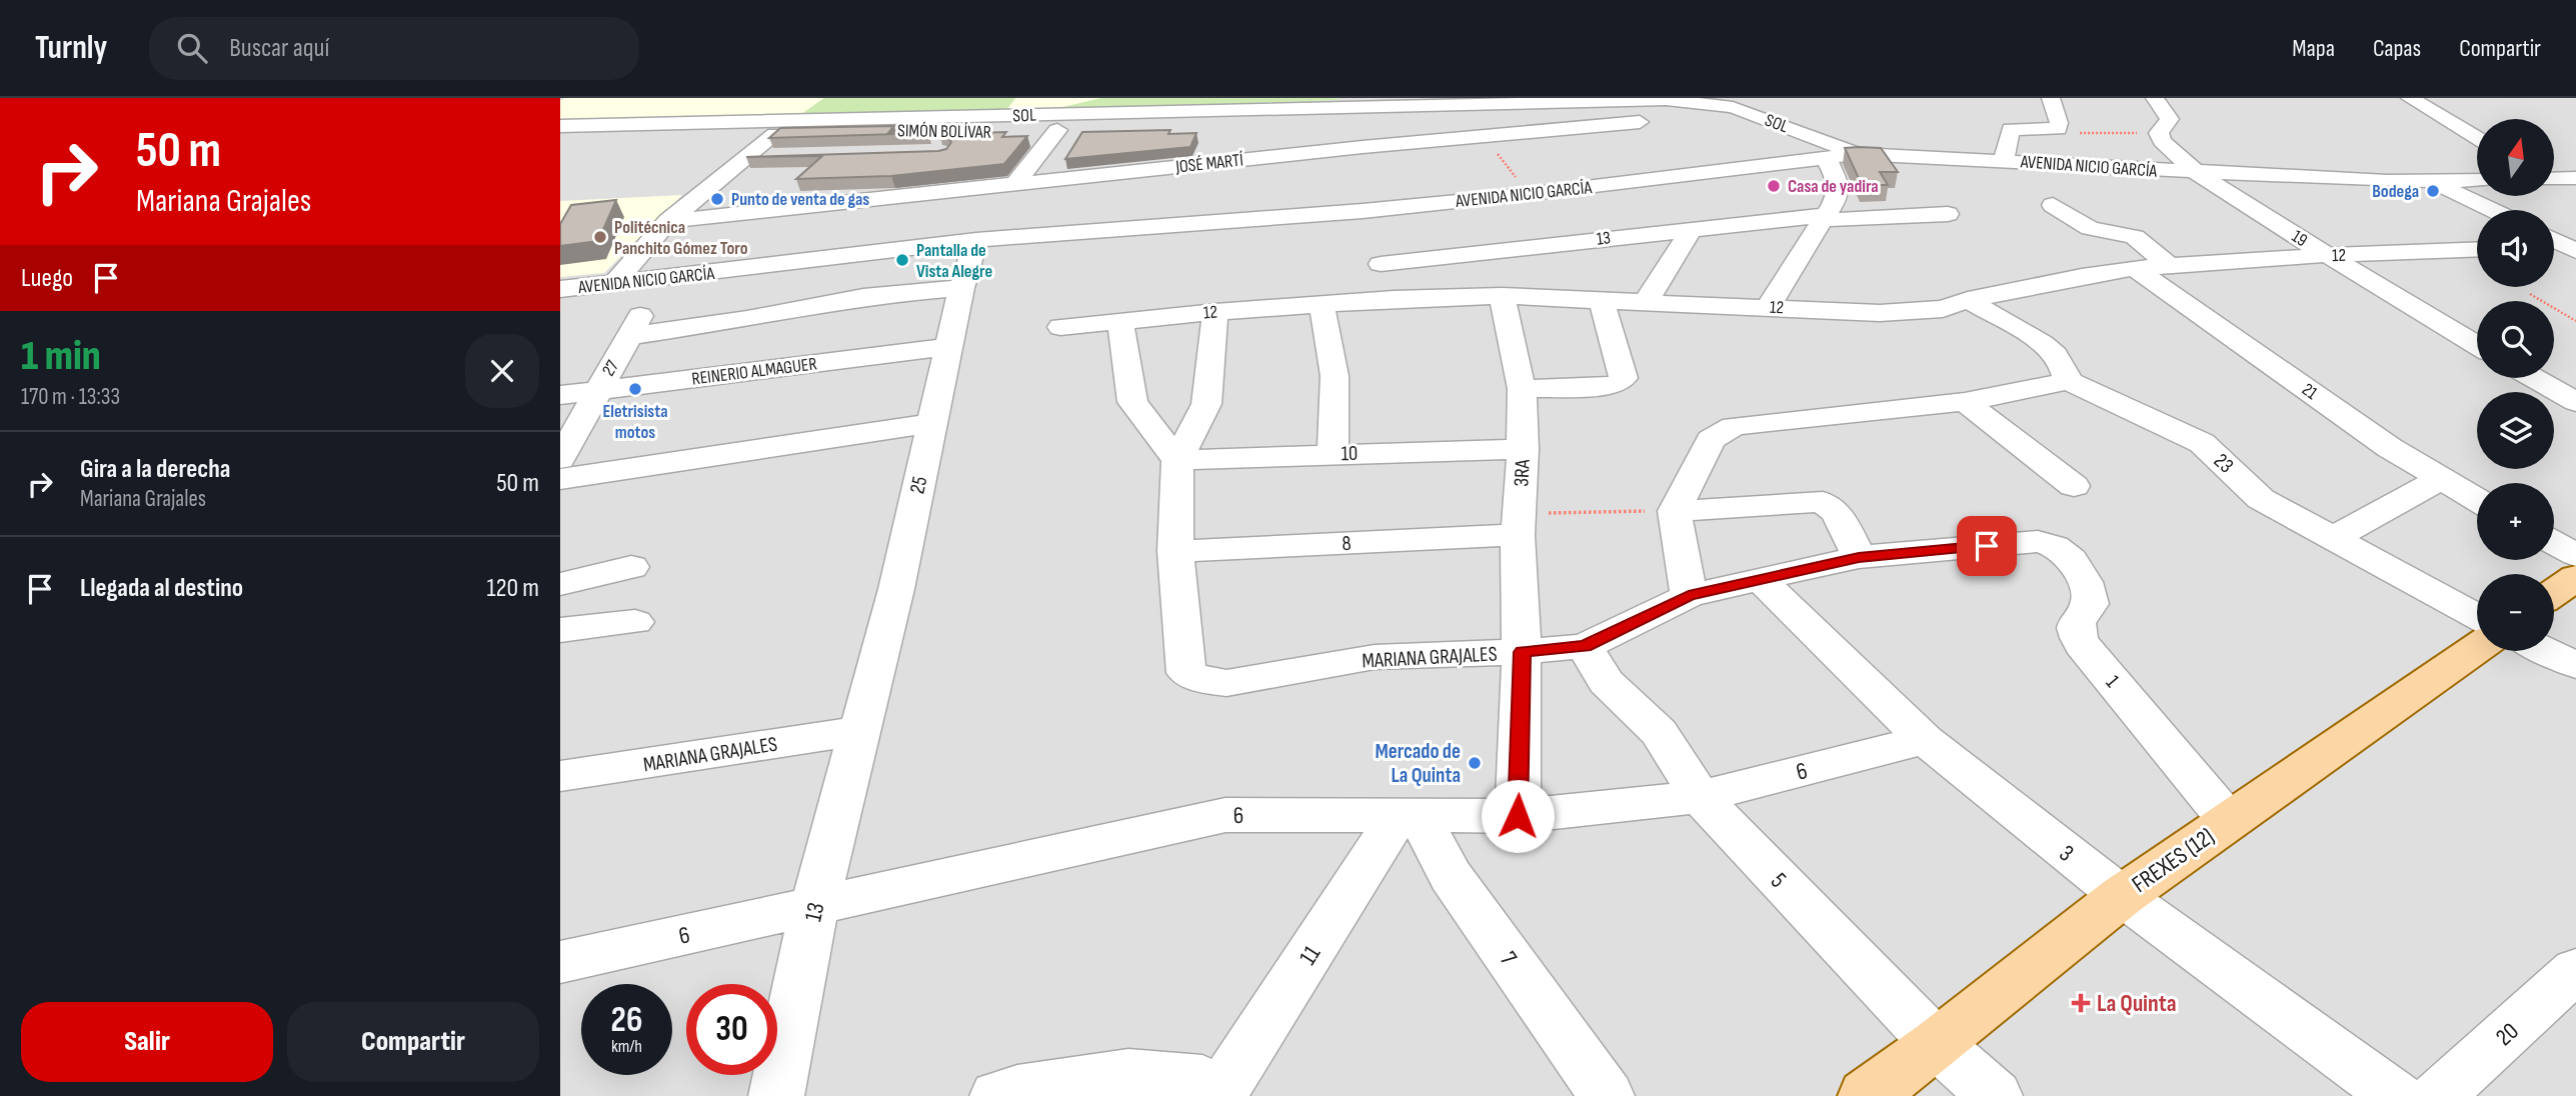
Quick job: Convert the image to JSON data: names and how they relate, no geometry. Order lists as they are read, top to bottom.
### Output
{
  "streets": {
    "main road": ["FREXES (12)"],
    "street": [
      "SOL",
      "SIMÓN BOLÍVAR",
      "JOSÉ MARTÍ",
      "AVENIDA NICIO GARCÍA",
      "13",
      "19",
      "12",
      "27",
      "REINERIO ALMAGUER",
      "21",
      "10",
      "23",
      "3RA",
      "25",
      "8",
      "MARIANA GRAJALES",
      "1",
      "6",
      "3",
      "5",
      "11",
      "7",
      "20"
    ]
  },
  "crossings": [
    ["SOL", "SIMÓN BOLÍVAR"],
    ["SOL", "JOSÉ MARTÍ"],
    ["SOL", "AVENIDA NICIO GARCÍA"],
    ["SIMÓN BOLÍVAR", "JOSÉ MARTÍ"],
    ["AVENIDA NICIO GARCÍA", "13"],
    ["AVENIDA NICIO GARCÍA", "19"],
    ["AVENIDA NICIO GARCÍA", "27"],
    ["AVENIDA NICIO GARCÍA", "25"],
    ["13", "3RA"],
    ["13", "25"],
    ["13", "MARIANA GRAJALES"],
    ["13", "6"],
    ["19", "12"],
    ["12", "21"],
    ["12", "3RA"],
    ["27", "REINERIO ALMAGUER"],
    ["REINERIO ALMAGUER", "25"],
    ["10", "3RA"],
    ["3RA", "8"],
    ["3RA", "MARIANA GRAJALES"],
    ["25", "MARIANA GRAJALES"],
    ["8", "MARIANA GRAJALES"],
    ["MARIANA GRAJALES", "1"],
    ["MARIANA GRAJALES", "3"],
    ["MARIANA GRAJALES", "5"],
    ["1", "FREXES (12)"],
    ["6", "3"],
    ["6", "5"],
    ["6", "11"],
    ["6", "7"],
    ["3", "FREXES (12)"],
    ["FREXES (12)", "5"],
    ["11", "7"]
  ],
  "places": {
    "other": [
      "Casa de yadira",
      "Bodega",
      "Punto de venta de gas",
      "Politécnica Panchito Gómez Toro",
      "Pantalla de Vista Alegre",
      "Eletrisista motos",
      "Mercado de La Quinta"
    ],
    "health": ["La Quinta"]
  },
  "north": "top",
  "page": {
    "header": "Turnly",
    "search": "Buscar aquí",
    "nav": ["Mapa", "Capas", "Compartir"],
    "turn": ["50 m", "Mariana Grajales"],
    "map_buttons": ["+", "−"],
    "then": "Luego",
    "heading": ["1 min", "170 m · 13:33"],
    "list": [
      {
        "name": "Gira a la derecha",
        "note": "Mariana Grajales",
        "value": "50 m"
      },
      {
        "name": "Llegada al destino",
        "value": "120 m"
      }
    ],
    "speed": "26 km/h",
    "limit": "30",
    "buttons": ["Salir", "Compartir"]
  }
}
